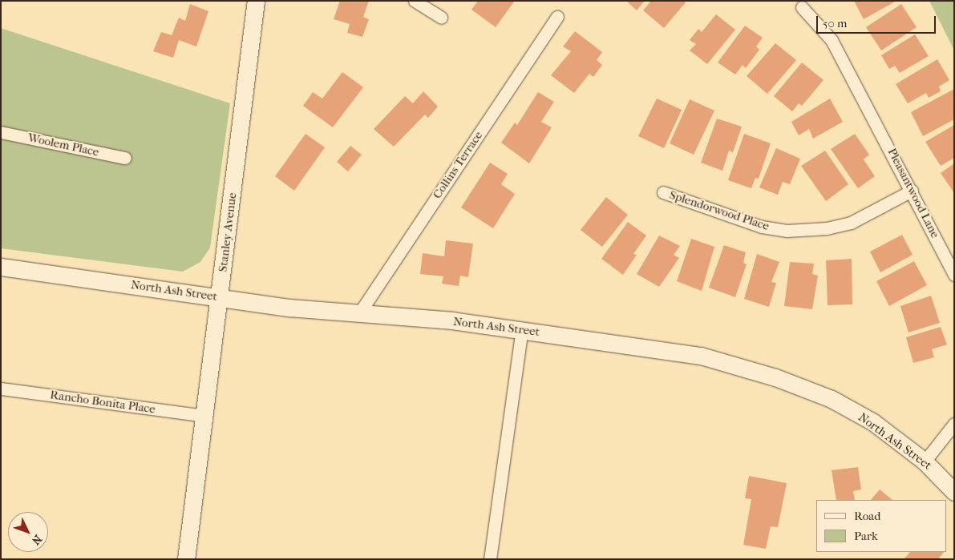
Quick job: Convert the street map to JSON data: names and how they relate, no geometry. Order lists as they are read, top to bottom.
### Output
{
  "streets": {
    "main road": ["Stanley Avenue", "North Ash Street"],
    "street": [
      "Woolem Place",
      "Collins Terrace",
      "Pleasantwood Lane",
      "Splendorwood Place",
      "Rancho Bonita Place"
    ]
  },
  "crossings": [
    ["Collins Terrace", "North Ash Street"],
    ["Pleasantwood Lane", "Splendorwood Place"],
    ["Stanley Avenue", "North Ash Street"],
    ["Stanley Avenue", "Rancho Bonita Place"]
  ],
  "legend": ["Road", "Park"],
  "scale_bar": "50 m",
  "north": "bottom right"
}
